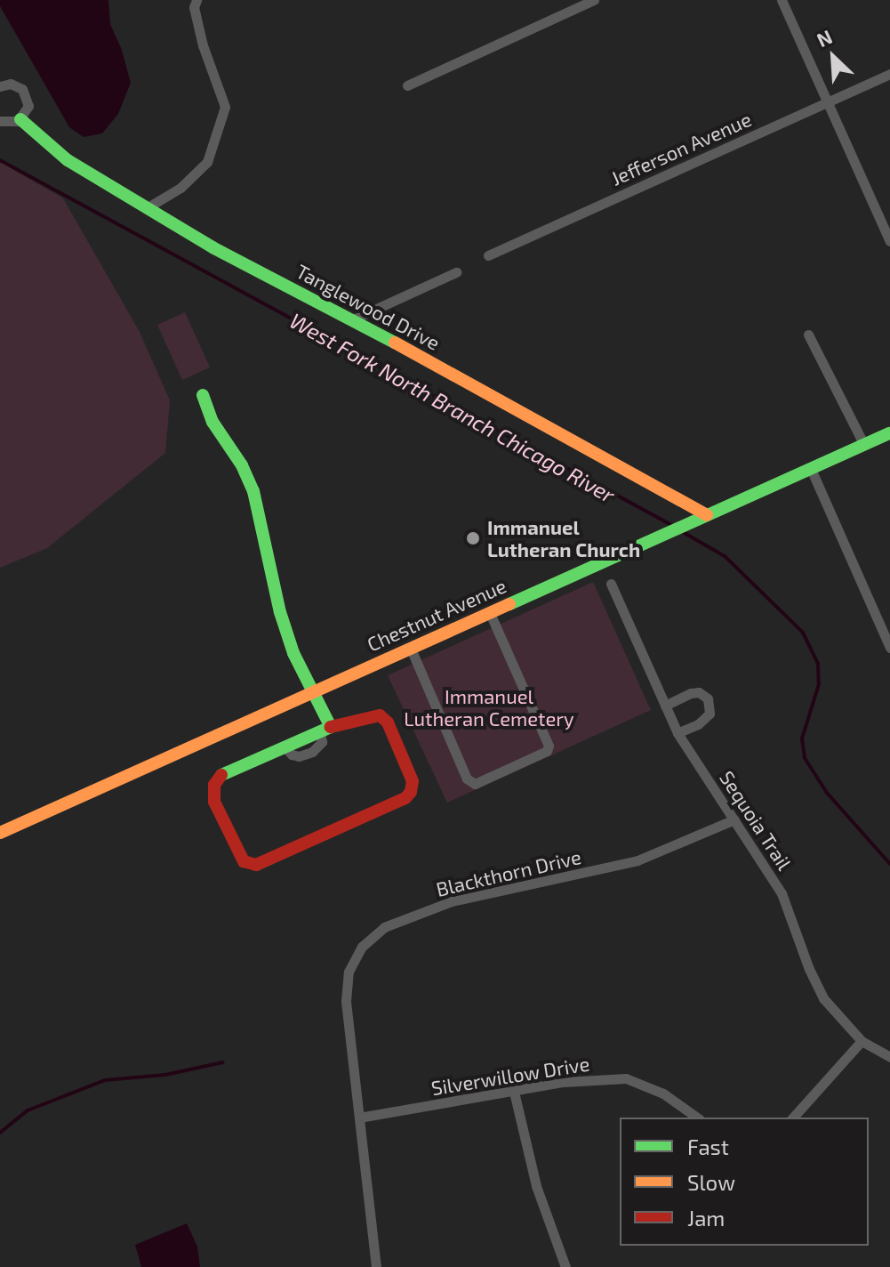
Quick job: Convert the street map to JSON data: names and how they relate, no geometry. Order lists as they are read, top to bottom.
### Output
{
  "streets": {
    "street": [
      "Jefferson Avenue",
      "Tanglewood Drive",
      "Chestnut Avenue",
      "Sequoia Trail",
      "Blackthorn Drive",
      "Silverwillow Drive"
    ]
  },
  "crossings": [
    ["Tanglewood Drive", "Chestnut Avenue"],
    ["Sequoia Trail", "Blackthorn Drive"],
    ["Blackthorn Drive", "Silverwillow Drive"]
  ],
  "water": ["West Fork North Branch Chicago River"],
  "parks": ["Immanuel Lutheran Cemetery"],
  "places": ["Immanuel Lutheran Church"],
  "legend": ["Fast", "Slow", "Jam"],
  "north": "top left"
}
